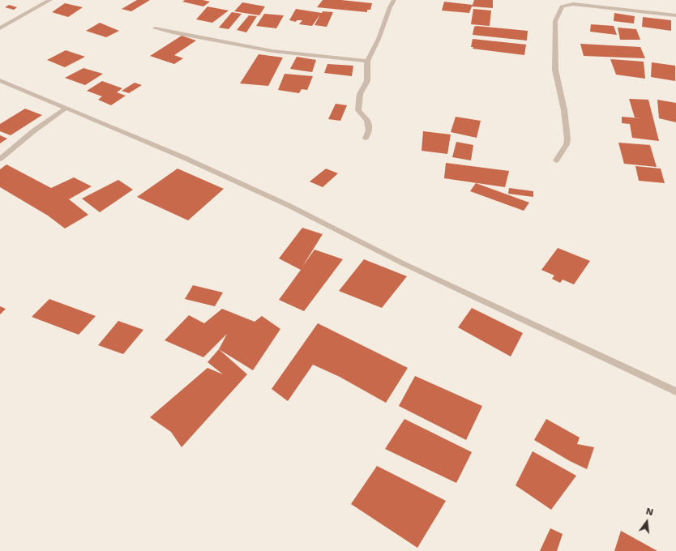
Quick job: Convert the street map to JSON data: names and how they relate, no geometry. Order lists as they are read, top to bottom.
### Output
{
  "north": "top"
}
